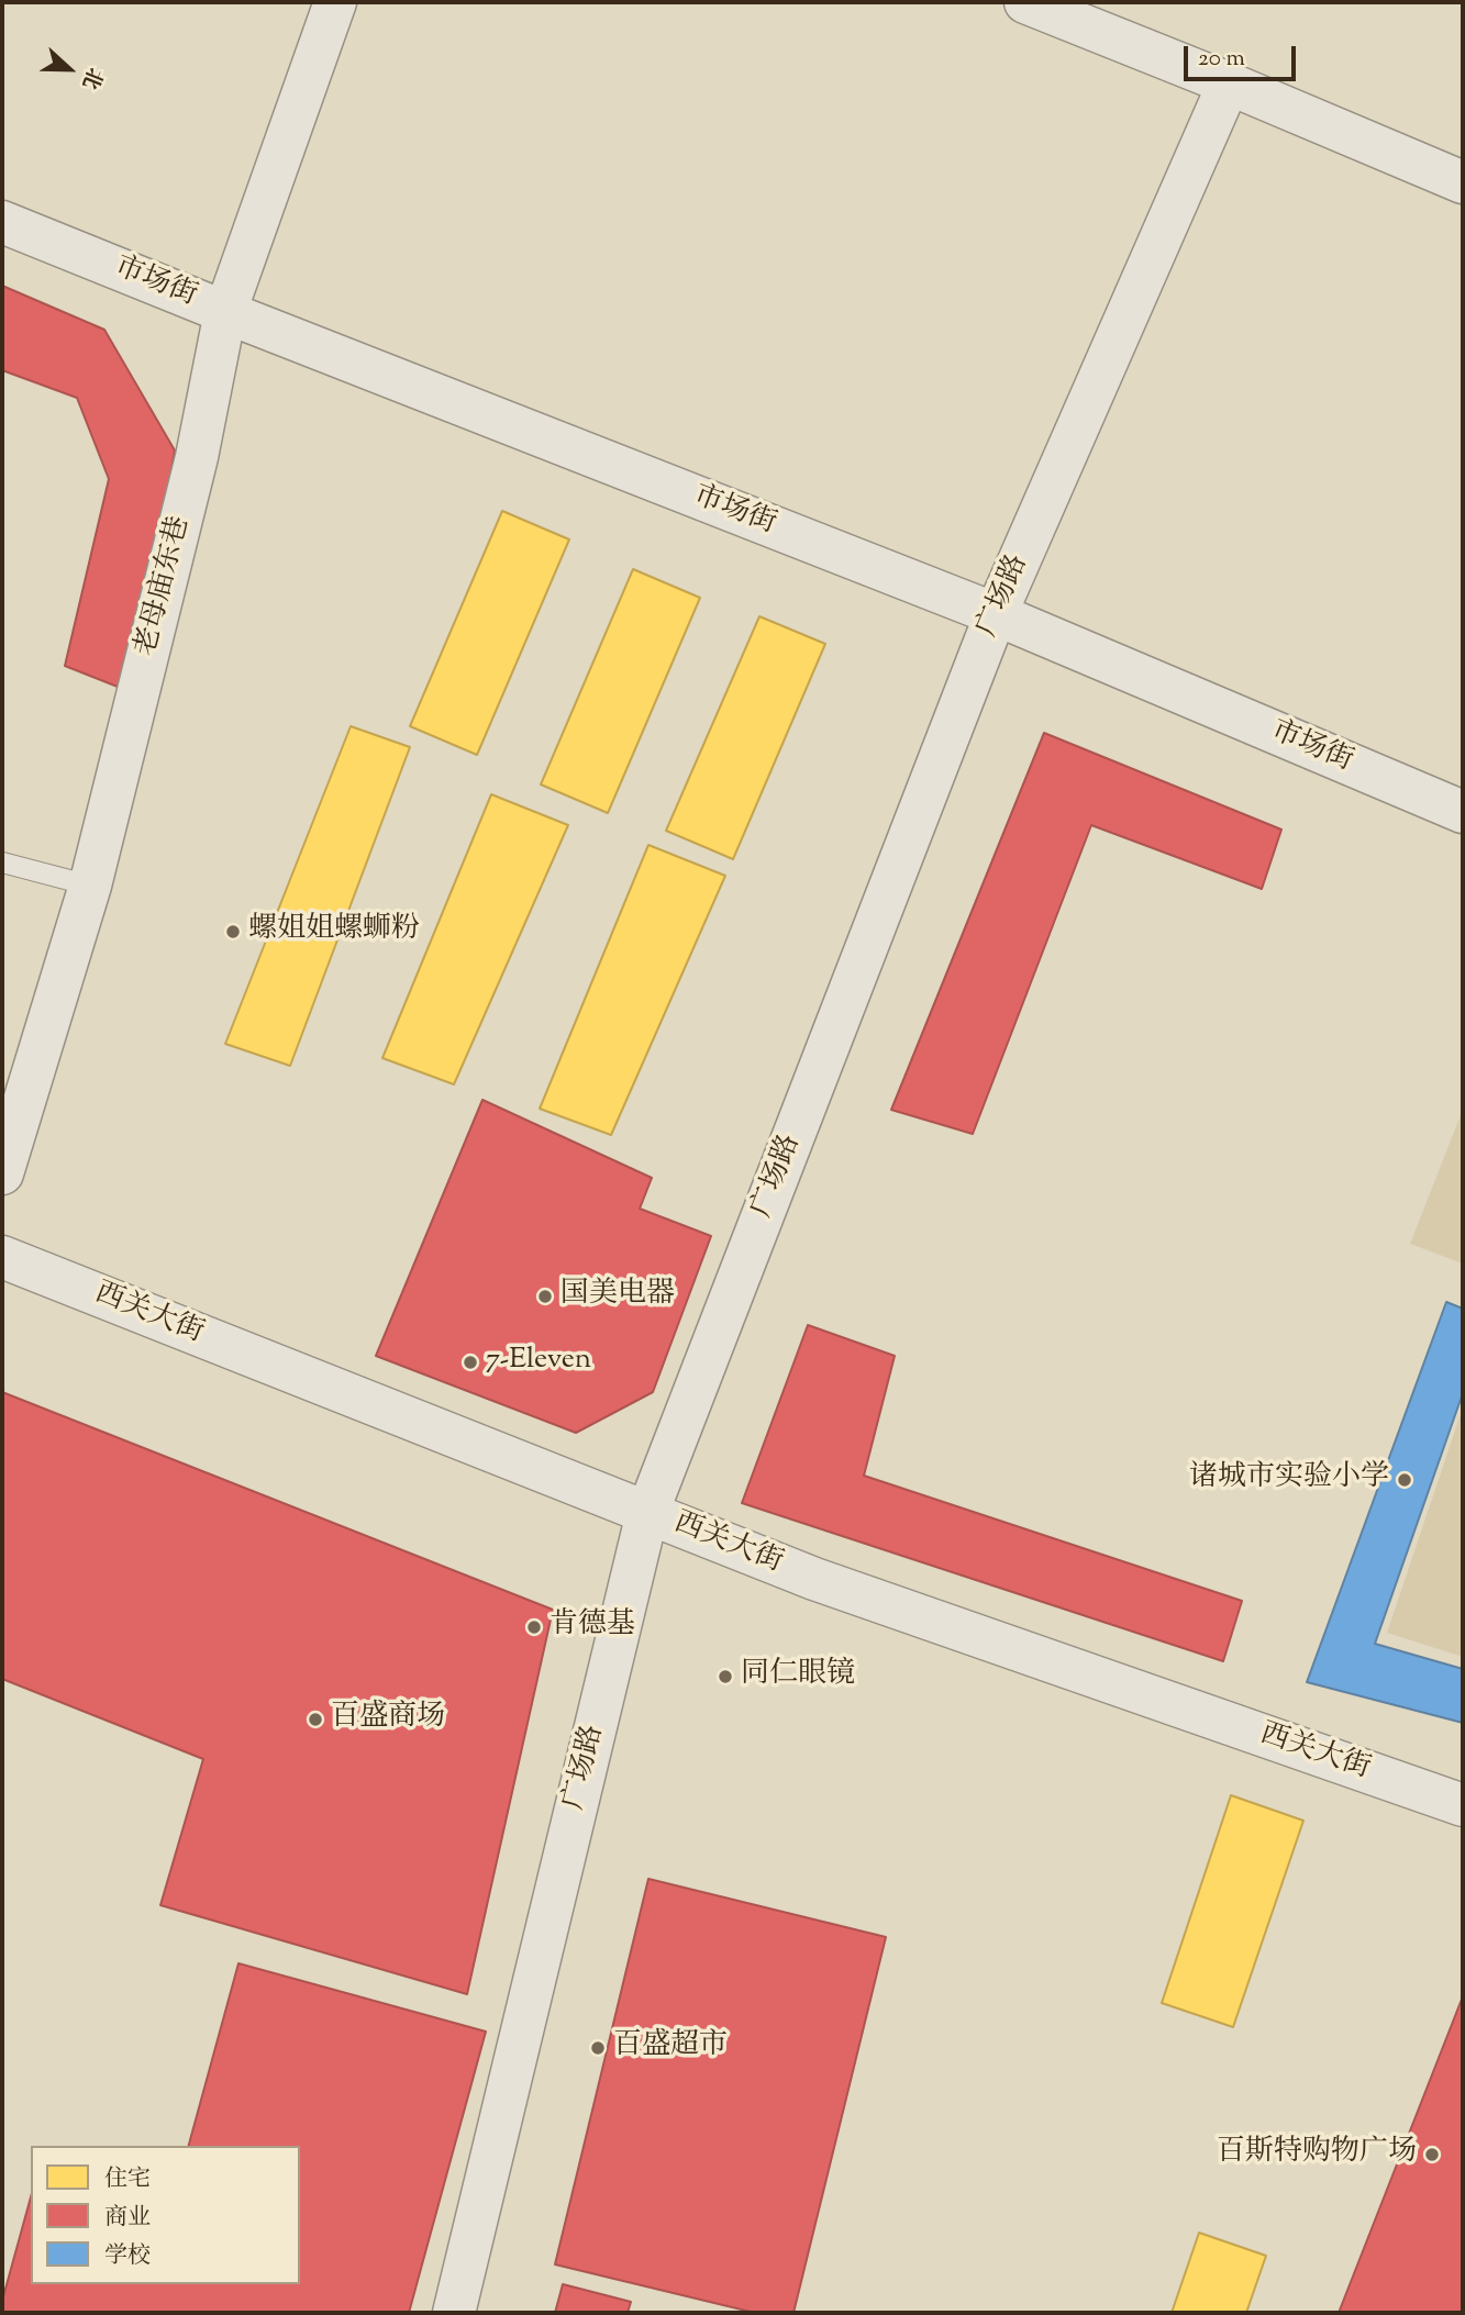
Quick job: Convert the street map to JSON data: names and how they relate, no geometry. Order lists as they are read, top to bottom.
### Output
{
  "streets": {
    "street": [
      "市场街",
      "老母庙东巷",
      "广场路",
      "西关大街"
    ]
  },
  "crossings": [
    ["市场街", "老母庙东巷"],
    ["市场街", "广场路"],
    ["广场路", "西关大街"]
  ],
  "places": [
    "螺姐姐螺蛳粉",
    "国美电器",
    "7-Eleven",
    "诸城市实验小学",
    "肯德基",
    "同仁眼镜",
    "百盛商场",
    "百盛超市",
    "百斯特购物广场"
  ],
  "legend": ["住宅", "商业", "学校"],
  "scale_bar": "20 m",
  "north": "right"
}
